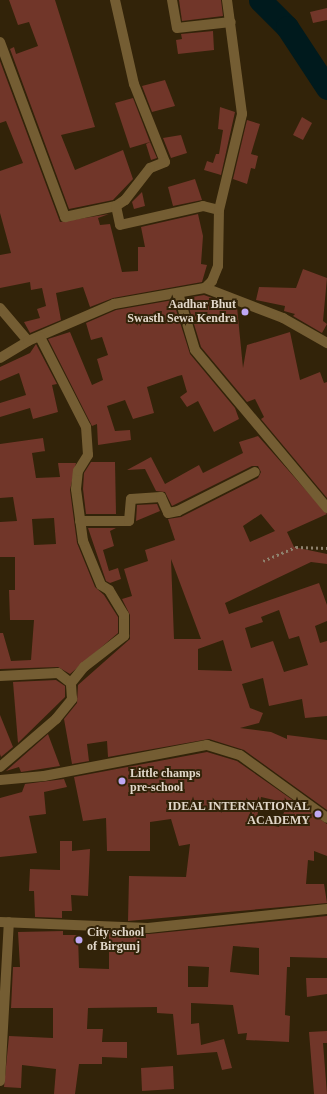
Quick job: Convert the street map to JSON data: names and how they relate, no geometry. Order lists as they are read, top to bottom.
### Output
{
  "places": [
    "Aadhar Bhut Swasth Sewa Kendra",
    "Little champs pre-school",
    "IDEAL INTERNATIONAL ACADEMY",
    "City school of Birgunj"
  ]
}
